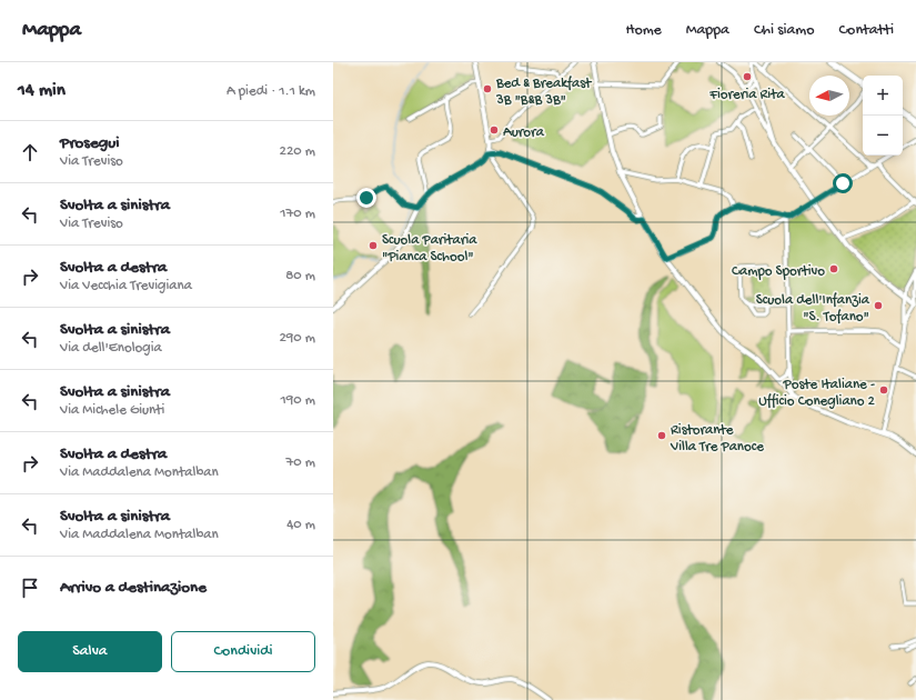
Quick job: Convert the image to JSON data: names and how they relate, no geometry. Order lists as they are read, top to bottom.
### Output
{
  "places": [
    "Fioreria Rita",
    "Bed & Breakfast 3B \"B&B 3B\"",
    "Aurora",
    "Scuola Paritaria \"Pianca School\"",
    "Campo Sportivo",
    "Scuola dell'Infanzia \"S. Tofano\"",
    "Poste Italiane - Ufficio Conegliano 2",
    "Ristorante Villa Tre Panoce"
  ],
  "north": "left",
  "page": {
    "header": "Mappa",
    "nav": [
      "Home",
      "Mappa",
      "Chi siamo",
      "Contatti"
    ],
    "heading": ["14 min", "A piedi · 1.1 km"],
    "map_buttons": ["+", "−"],
    "list": [
      ["Prosegui", "Via Treviso", "220 m"],
      ["Svolta a sinistra", "Via Treviso", "170 m"],
      ["Svolta a destra", "Via Vecchia Trevigiana", "80 m"],
      ["Svolta a sinistra", "Via dell'Enologia", "290 m"],
      ["Svolta a sinistra", "Via Michele Giunti", "190 m"],
      ["Svolta a destra", "Via Maddalena Montalban", "70 m"],
      ["Svolta a sinistra", "Via Maddalena Montalban", "40 m"],
      "Arrivo a destinazione"
    ],
    "buttons": ["Salva", "Condividi"]
  }
}
